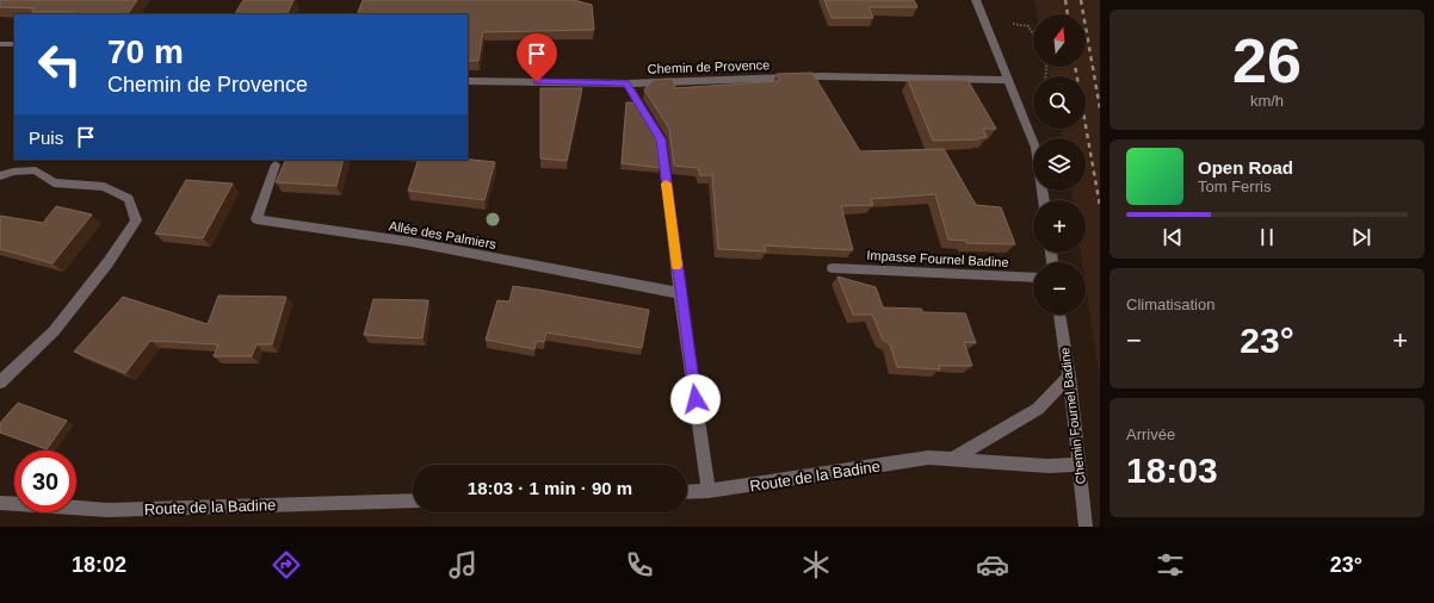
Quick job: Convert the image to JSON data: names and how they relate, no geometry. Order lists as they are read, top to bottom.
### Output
{
  "streets": {
    "street": [
      "Chemin de Provence",
      "Allée des Palmiers",
      "Impasse Fournel Badine",
      "Chemin Fournel Badine",
      "Route de la Badine"
    ]
  },
  "crossings": [
    ["Chemin Fournel Badine", "Route de la Badine"]
  ],
  "north": "top",
  "page": {
    "tile": [
      ["26", "km/h"],
      "Climatisation",
      ["Arrivée", "18:03"]
    ],
    "map_buttons": ["+", "−"],
    "turn": ["70 m", "Chemin de Provence"],
    "then": "Puis",
    "song": ["Open Road", "Tom Ferris"],
    "heat": ["−", "23°", "+"],
    "limit": "30",
    "trip": "18:03 · 1 min · 90 m",
    "tabs": ["18:02", "23°"]
  }
}
